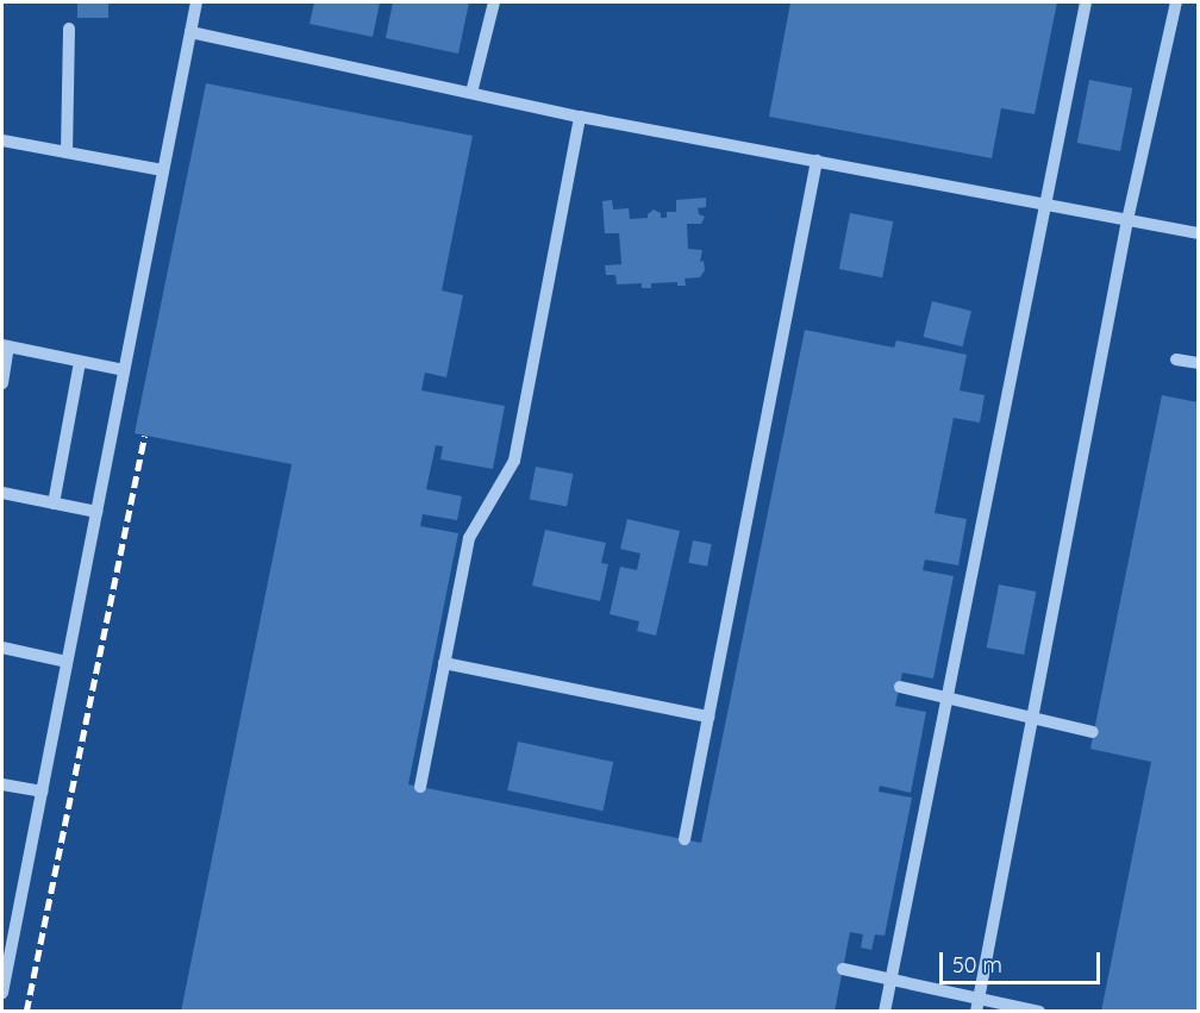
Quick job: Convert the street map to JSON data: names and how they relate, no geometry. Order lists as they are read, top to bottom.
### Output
{
  "scale_bar": "50 m"
}
